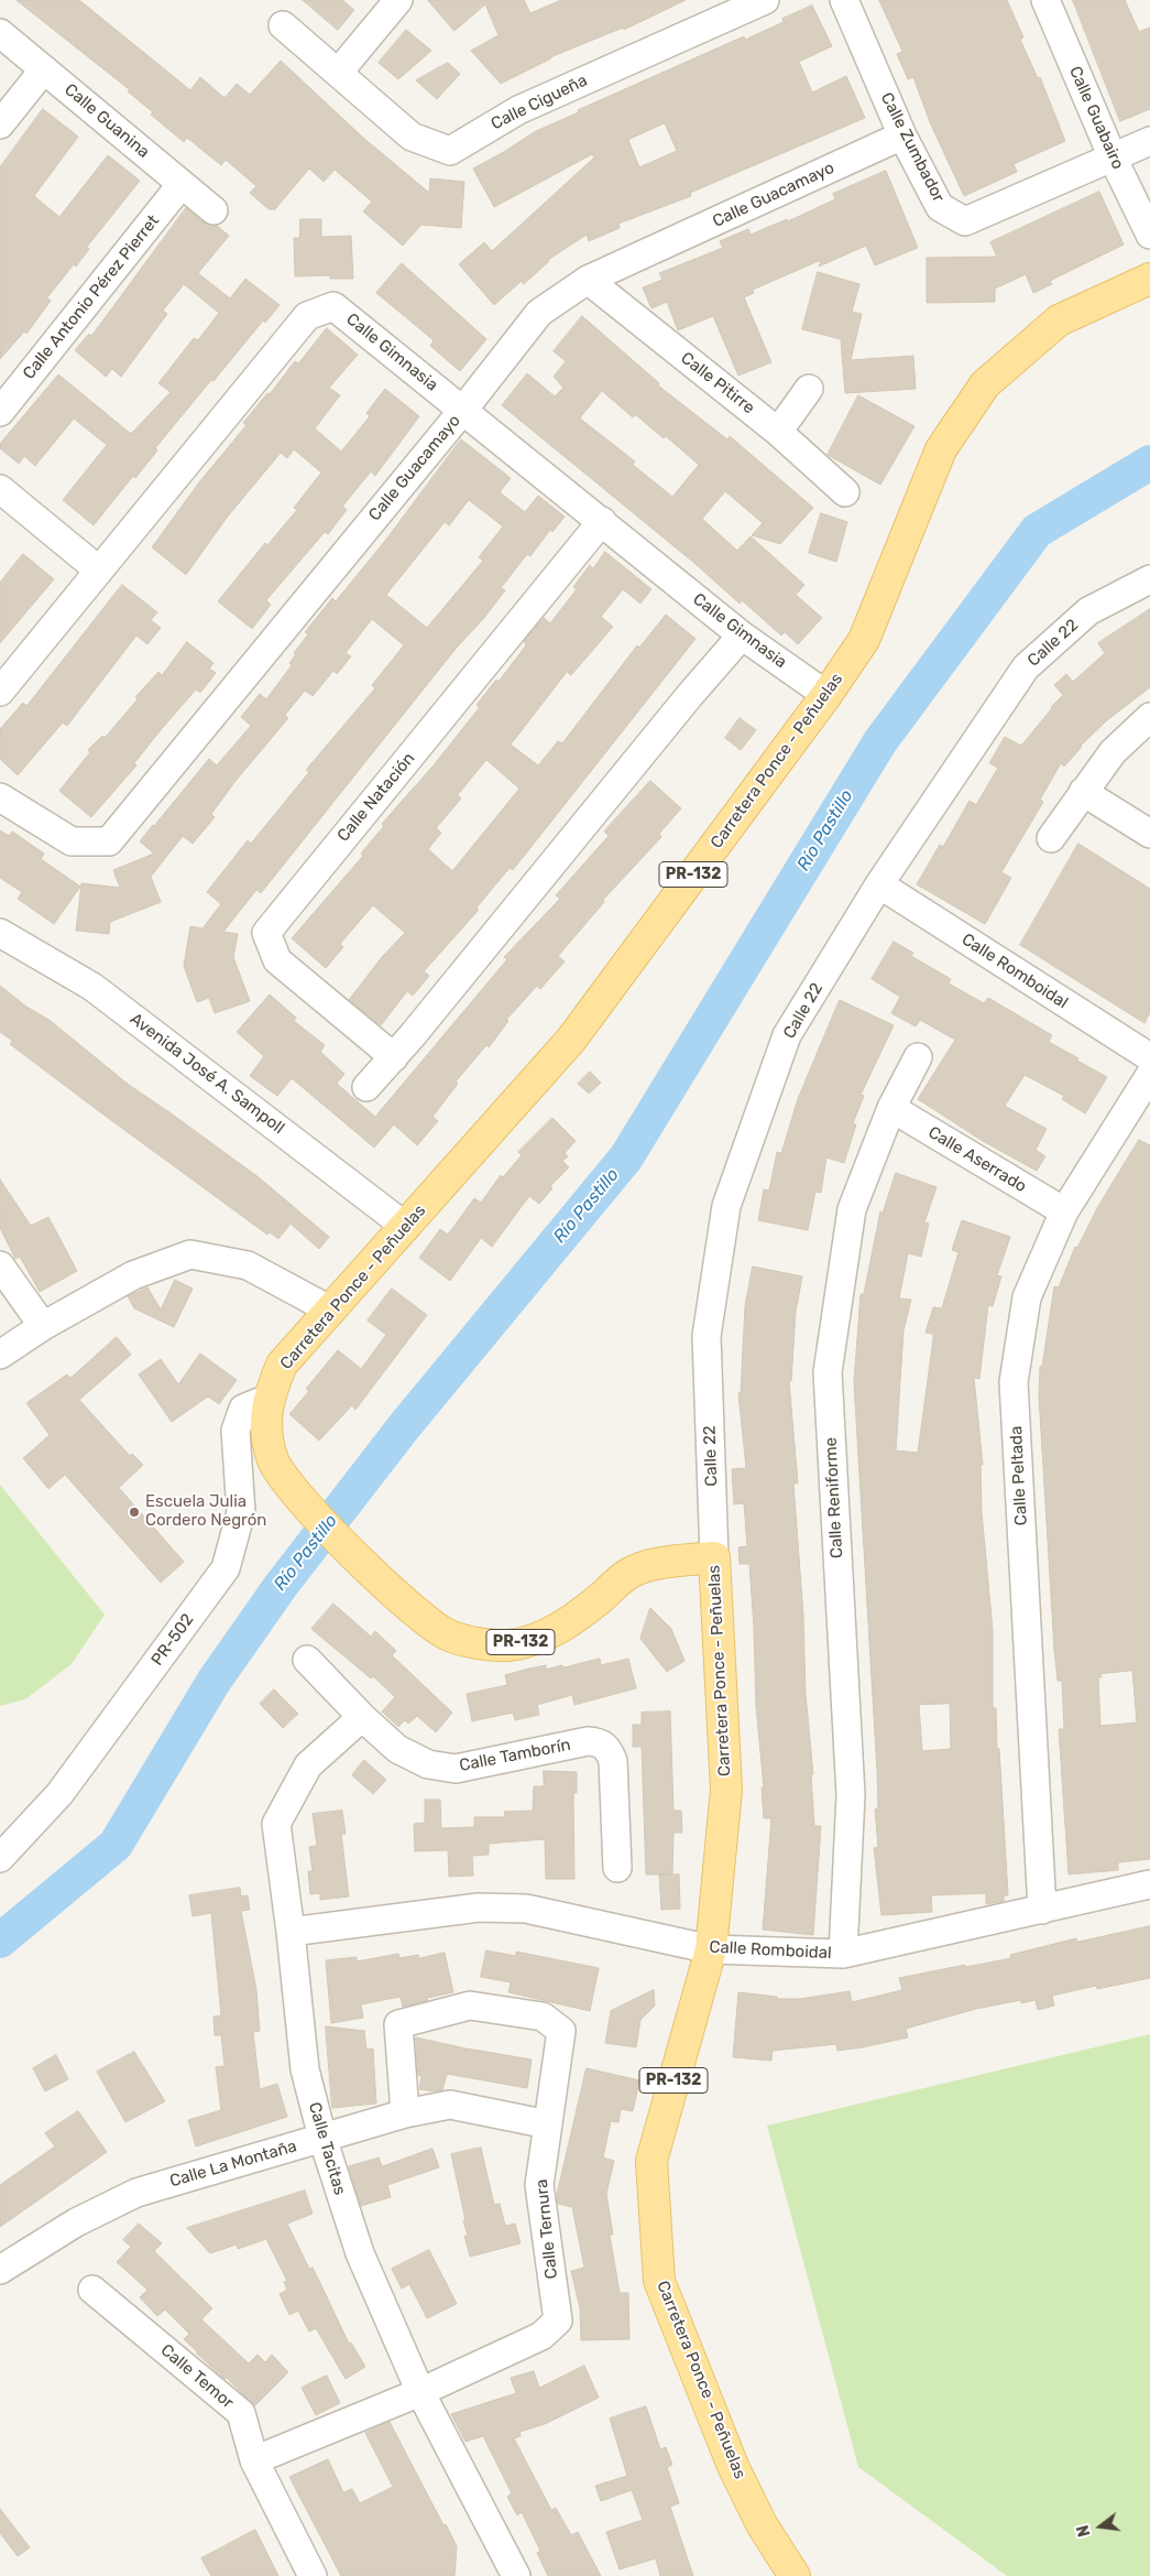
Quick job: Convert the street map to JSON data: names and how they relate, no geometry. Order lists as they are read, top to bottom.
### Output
{
  "streets": {
    "main road": ["Carretera Ponce - Peñuelas", "PR-132"],
    "street": [
      "Calle Cigueña",
      "Calle Guabairo",
      "Calle Guanina",
      "Calle Zumbador",
      "Calle Guacamayo",
      "Calle Antonio Pérez Pierret",
      "Calle Gimnasia",
      "Calle Pitirre",
      "Calle 22",
      "Calle Natación",
      "Calle Romboidal",
      "Avenida José A. Sampoll",
      "Calle Aserrado",
      "Calle Peltada",
      "Calle Reniforme",
      "PR-502",
      "Calle Tamborín",
      "Calle Tacitas",
      "Calle La Montaña",
      "Calle Ternura",
      "Calle Temor"
    ]
  },
  "crossings": [
    ["Calle Guabairo", "Calle Zumbador"],
    ["Calle Guanina", "Calle Antonio Pérez Pierret"],
    ["Calle Zumbador", "Calle Guacamayo"],
    ["Calle Guacamayo", "Calle Gimnasia"],
    ["Calle Guacamayo", "Calle Pitirre"],
    ["Calle Gimnasia", "Carretera Ponce - Peñuelas"],
    ["Calle Gimnasia", "Calle Natación"],
    ["Calle 22", "Carretera Ponce - Peñuelas"],
    ["Calle 22", "Calle Romboidal"],
    ["Carretera Ponce - Peñuelas", "Calle Romboidal"],
    ["Carretera Ponce - Peñuelas", "Avenida José A. Sampoll"],
    ["Carretera Ponce - Peñuelas", "PR-502"],
    ["Calle Romboidal", "Calle Peltada"],
    ["Calle Romboidal", "Calle Reniforme"],
    ["Calle Romboidal", "Calle Tacitas"],
    ["Calle Aserrado", "Calle Peltada"],
    ["Calle Aserrado", "Calle Reniforme"],
    ["Calle Tamborín", "Calle Tacitas"],
    ["Calle Tacitas", "Calle La Montaña"],
    ["Calle Tacitas", "Calle Ternura"],
    ["Calle La Montaña", "Calle Ternura"],
    ["Calle Ternura", "Calle Temor"]
  ],
  "water": ["Río Pastillo"],
  "places": ["Escuela Julia Cordero Negrón"],
  "north": "left"
}
